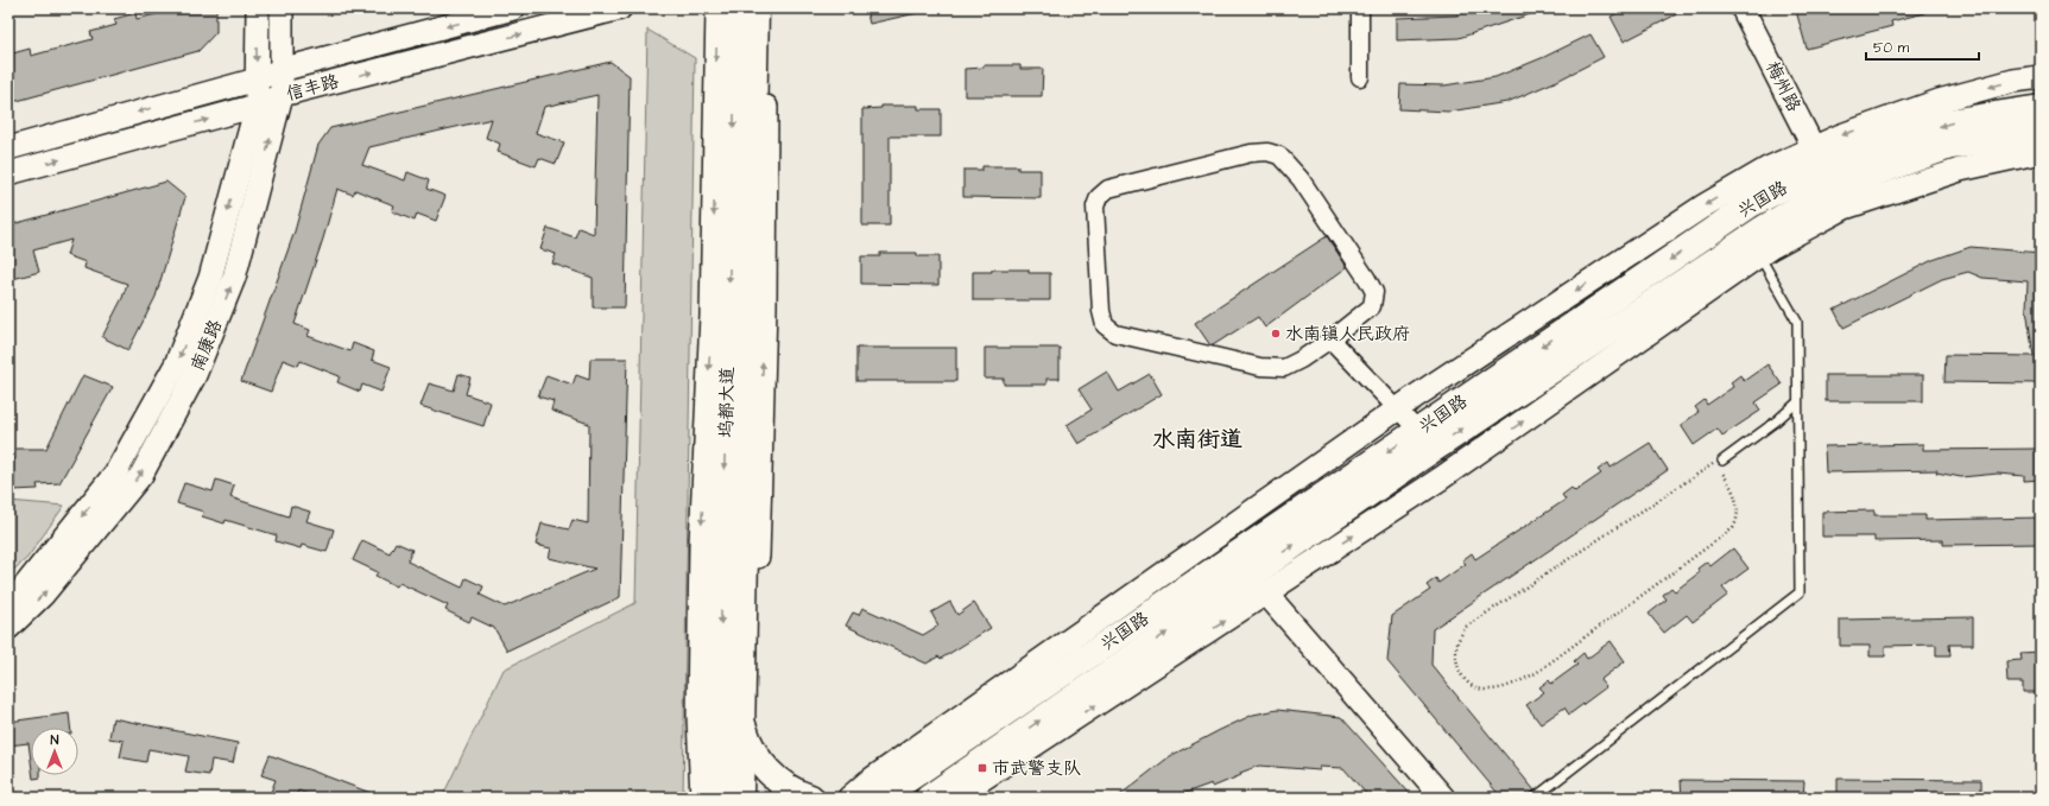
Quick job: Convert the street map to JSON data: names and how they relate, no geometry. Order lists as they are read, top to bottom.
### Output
{
  "streets": {
    "main road": ["兴国路", "坞都大道"],
    "street": ["梅州路", "信丰路", "南康路"]
  },
  "crossings": [
    ["梅州路", "兴国路"],
    ["信丰路", "南康路"]
  ],
  "districts": ["水南街道"],
  "places": {
    "other": ["水南镇人民政府"],
    "transit": ["市武警支队"]
  },
  "scale_bar": "50 m",
  "north": "top"
}
